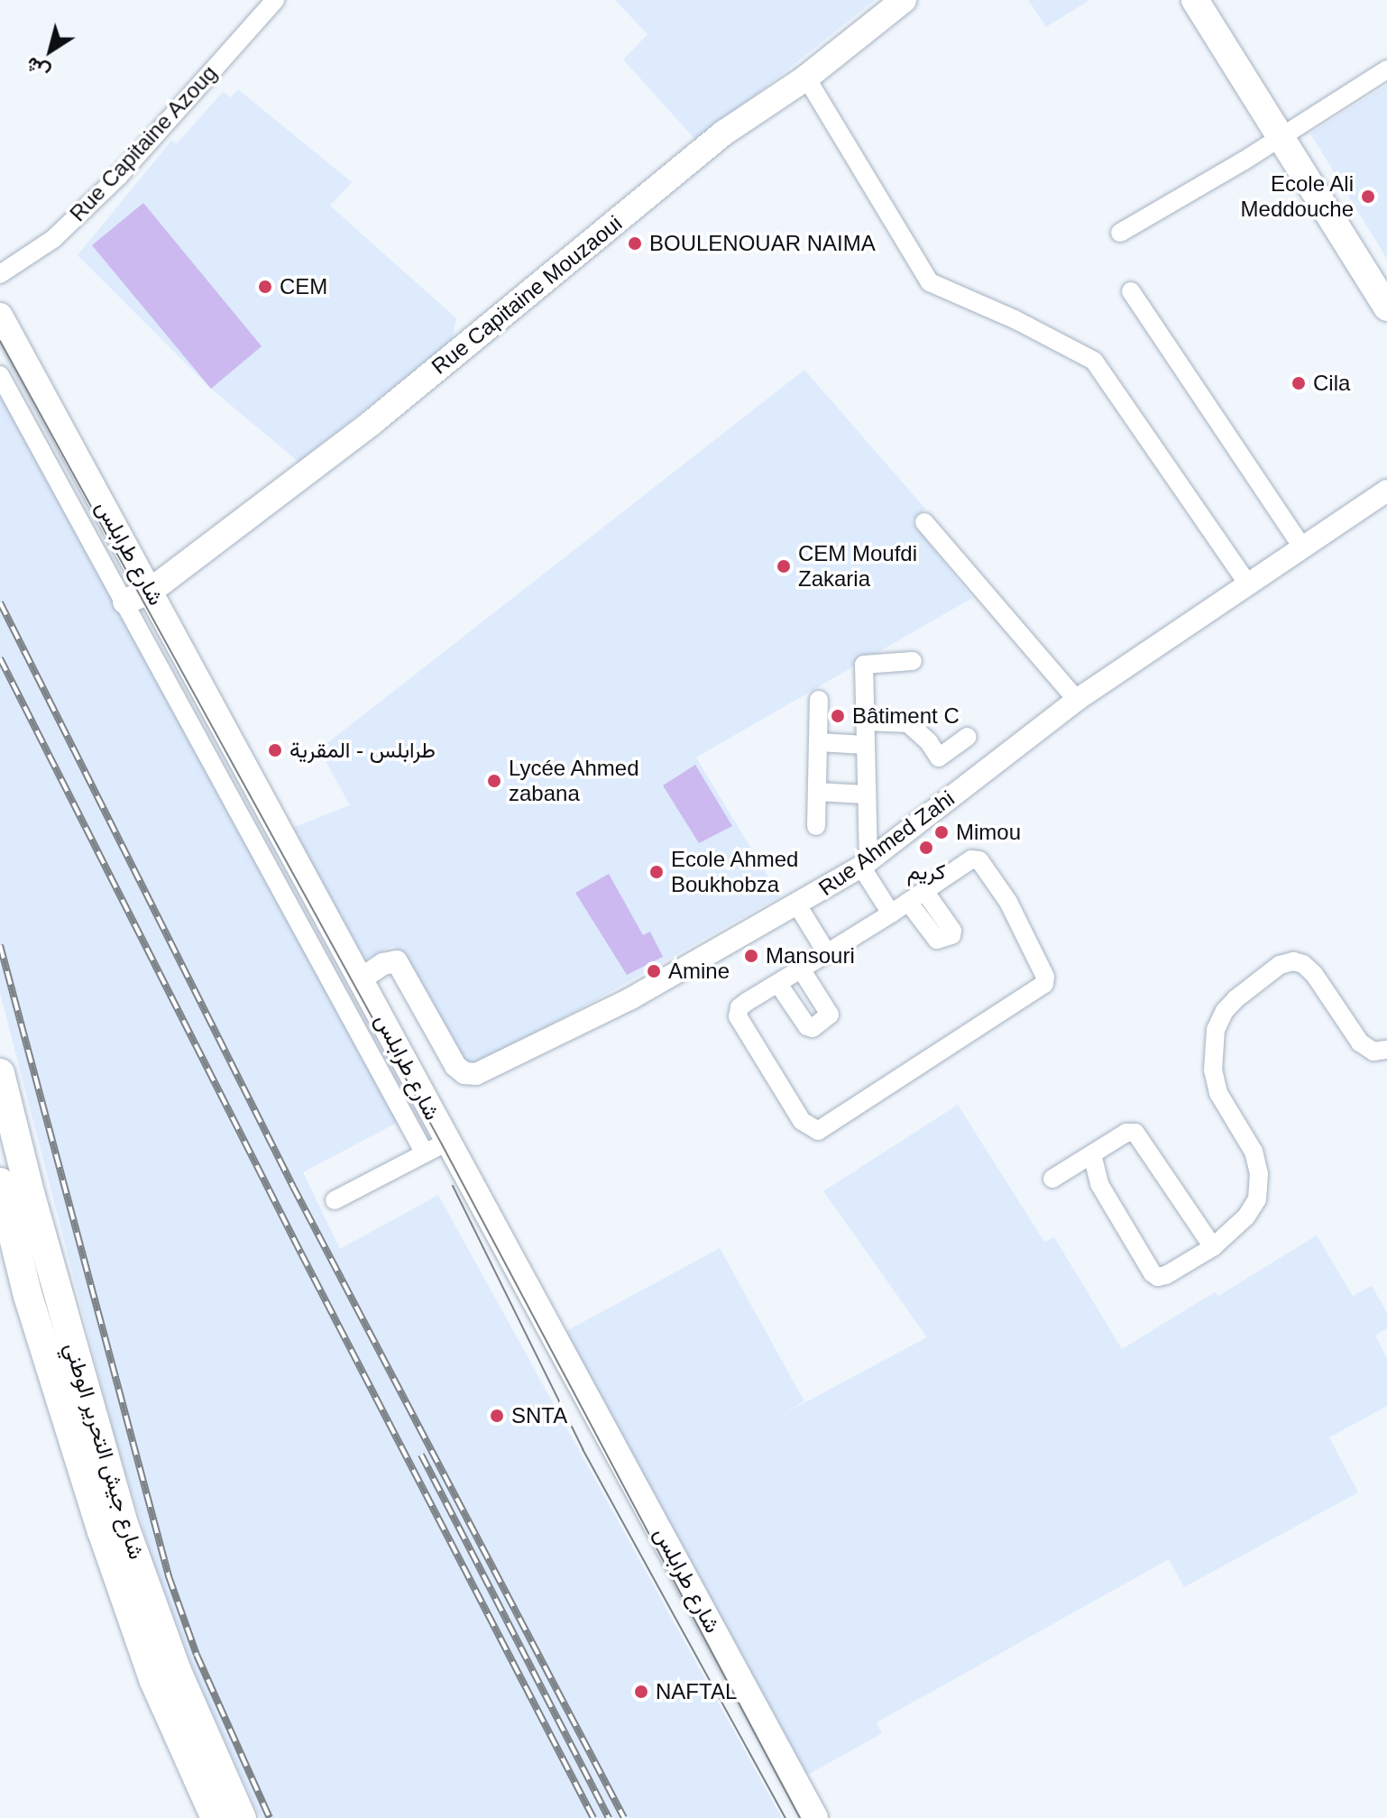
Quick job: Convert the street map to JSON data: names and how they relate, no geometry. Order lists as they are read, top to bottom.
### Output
{
  "streets": {
    "highway": ["شارع جيش التحرير الوطني"],
    "main road": ["Rue Capitaine Mouzaoui", "شارع طرابلس"],
    "street": ["Rue Capitaine Azoug", "Rue Ahmed Zahi"]
  },
  "crossings": [
    ["Rue Capitaine Mouzaoui", "شارع طرابلس"],
    ["شارع طرابلس", "Rue Ahmed Zahi"]
  ],
  "places": [
    "Ecole Ali Meddouche",
    "BOULENOUAR NAIMA",
    "CEM",
    "Cila",
    "CEM Moufdi Zakaria",
    "Bâtiment C",
    "طرابلس - المقرية",
    "Lycée Ahmed zabana",
    "Mimou",
    "كريم",
    "Ecole Ahmed Boukhobza",
    "Mansouri",
    "Amine",
    "SNTA",
    "NAFTAL"
  ],
  "north": "bottom left"
}
